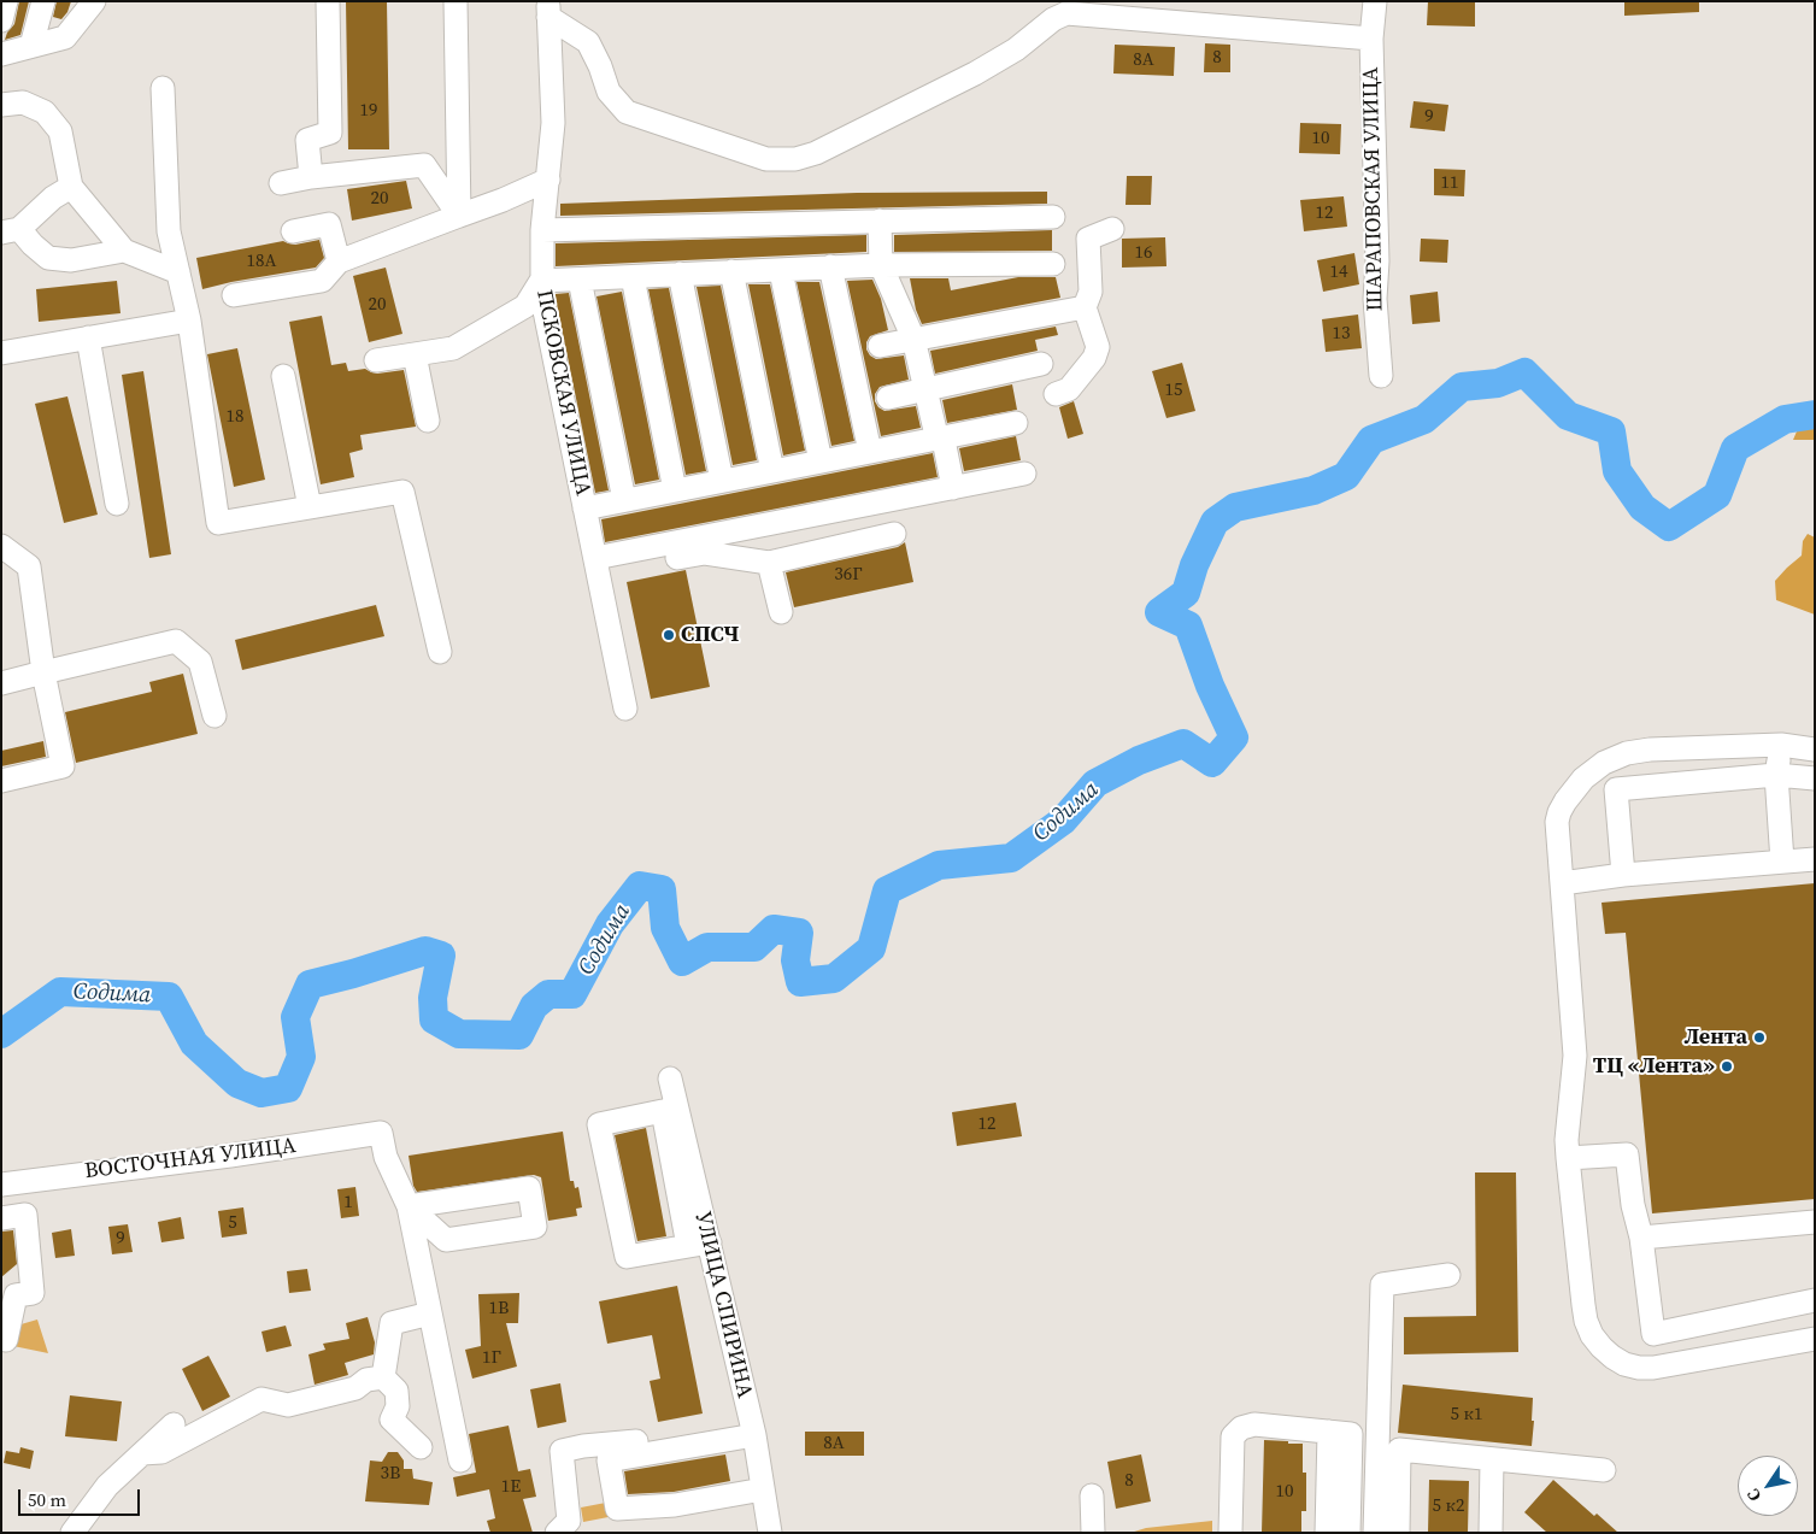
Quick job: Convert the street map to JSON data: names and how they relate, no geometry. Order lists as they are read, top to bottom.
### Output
{
  "streets": {
    "street": [
      "ШАРАПОВСКАЯ УЛИЦА",
      "ПСКОВСКАЯ УЛИЦА",
      "ВОСТОЧНАЯ УЛИЦА",
      "УЛИЦА СПИРИНА"
    ]
  },
  "water": ["Содима"],
  "places": ["СПСЧ", "Лента", "ТЦ «Лента»"],
  "house_numbers": [
    "8",
    "8А",
    "19",
    "9",
    "10",
    "11",
    "20",
    "12",
    "16",
    "18А",
    "14",
    "20",
    "13",
    "15",
    "18",
    "36Г",
    "12",
    "1",
    "5",
    "9",
    "1В",
    "1Г",
    "5 к1",
    "8А",
    "3В",
    "8",
    "1Е",
    "10",
    "5 к2"
  ],
  "scale_bar": "50 m",
  "north": "bottom left"
}
